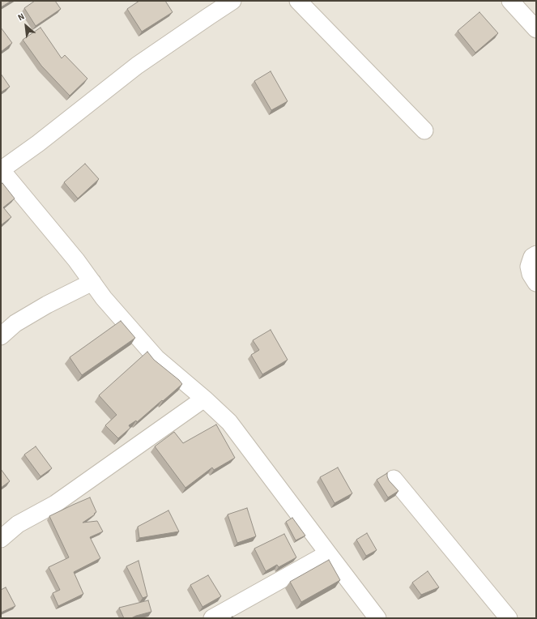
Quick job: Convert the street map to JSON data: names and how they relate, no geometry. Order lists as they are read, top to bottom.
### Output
{
  "north": "top left"
}
